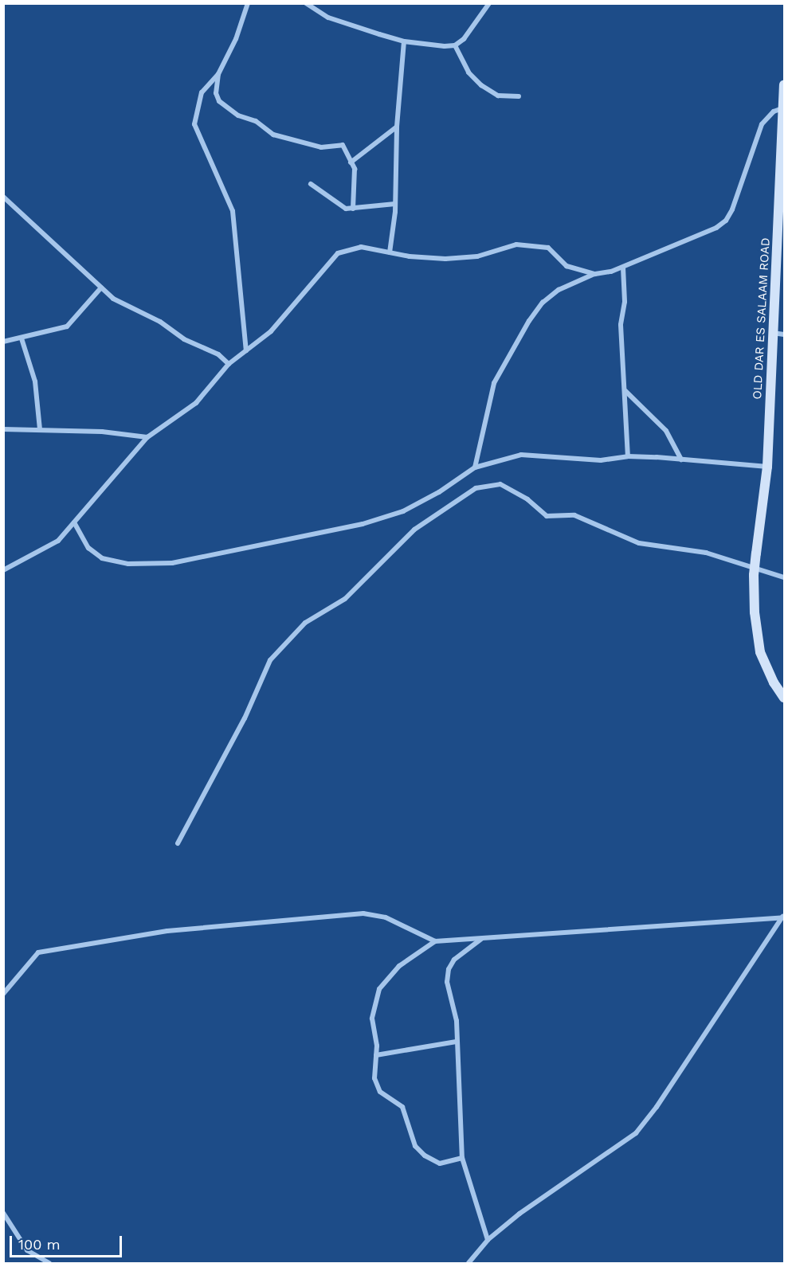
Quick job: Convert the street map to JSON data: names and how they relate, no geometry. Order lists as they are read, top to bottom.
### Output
{
  "streets": {
    "street": ["OLD DAR ES SALAAM ROAD"]
  },
  "scale_bar": "100 m"
}
